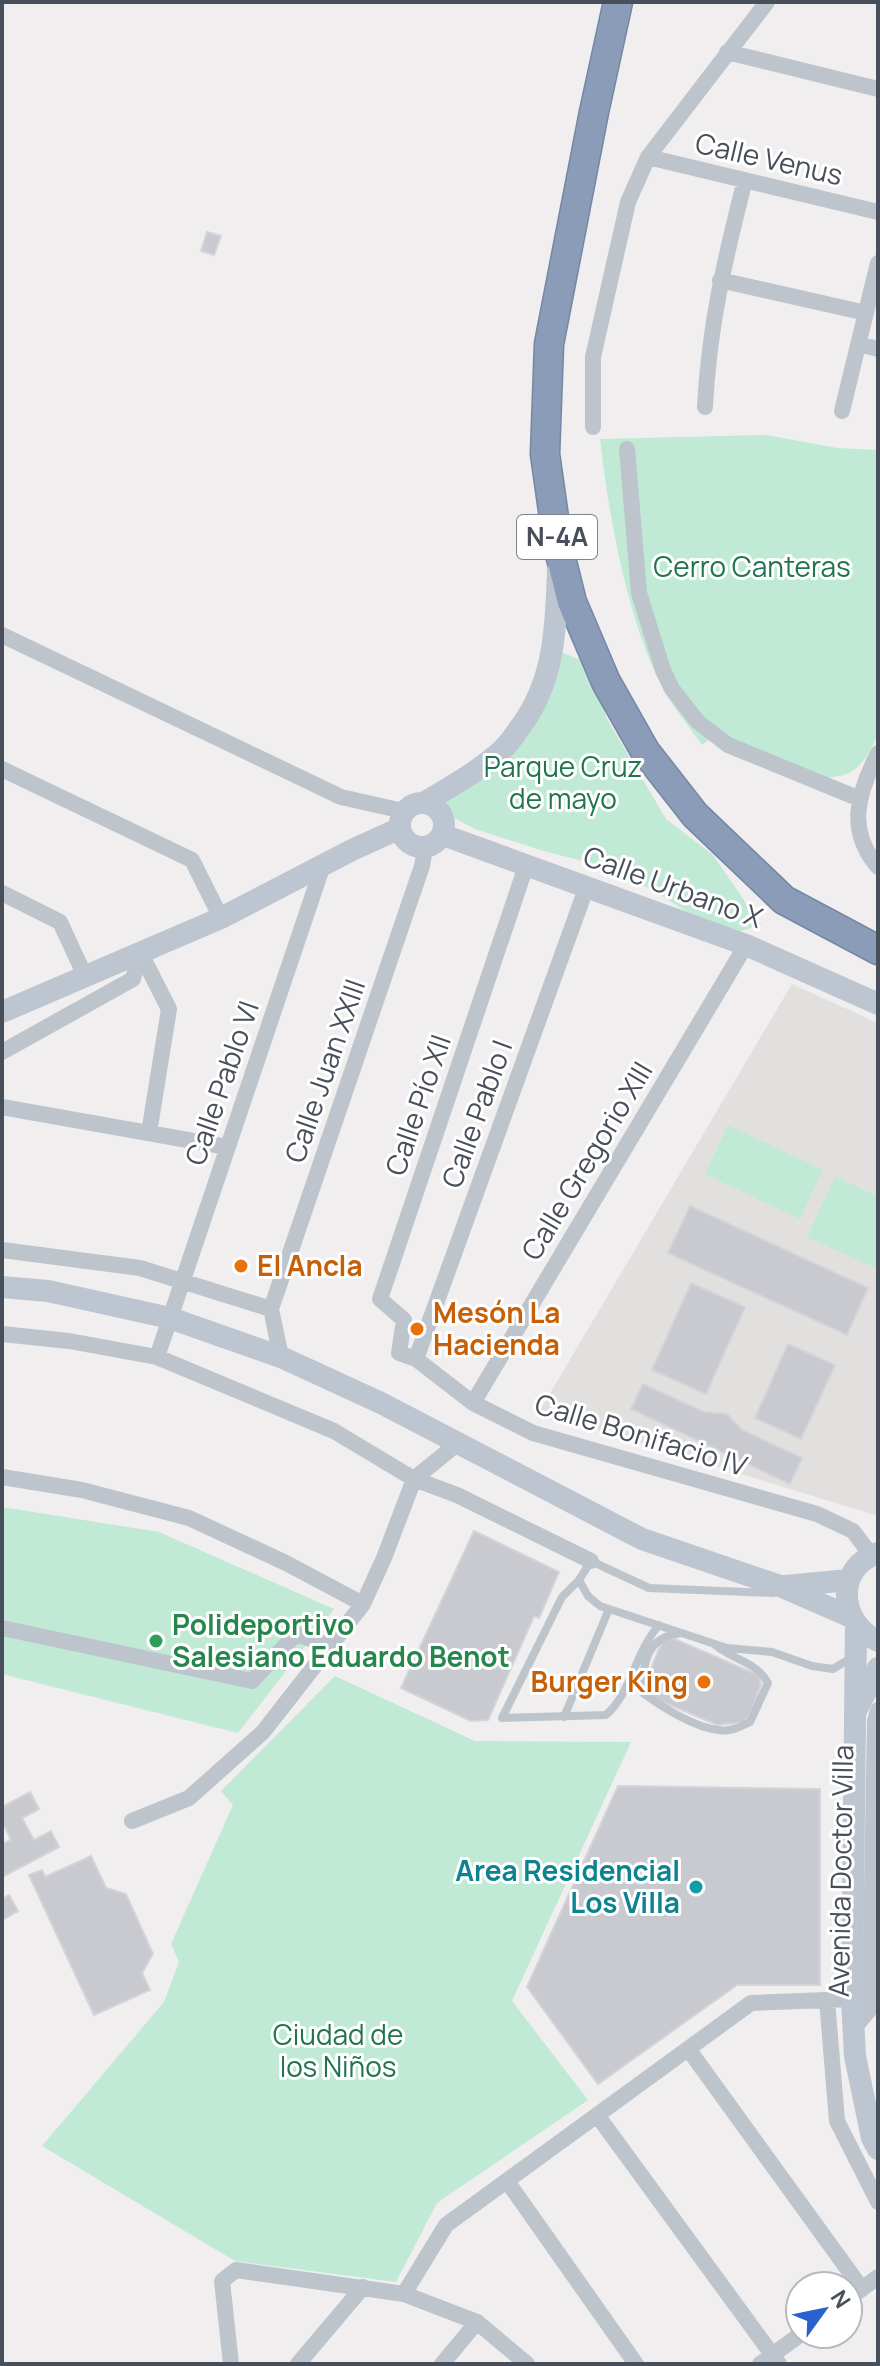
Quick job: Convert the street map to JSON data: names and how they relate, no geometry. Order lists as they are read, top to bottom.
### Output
{
  "streets": {
    "highway": ["N-4A"],
    "street": [
      "Calle Venus",
      "Calle Urbano X",
      "Calle Juan XXIII",
      "Calle Pablo VI",
      "Calle Pío XII",
      "Calle Pablo I",
      "Calle Gregorio XIII",
      "Calle Bonifacio IV",
      "Avenida Doctor Villa"
    ]
  },
  "crossings": [
    ["Calle Urbano X", "Calle Juan XXIII"],
    ["Calle Urbano X", "Calle Pío XII"],
    ["Calle Urbano X", "Calle Pablo I"],
    ["Calle Urbano X", "Calle Gregorio XIII"],
    ["Calle Pío XII", "Calle Bonifacio IV"],
    ["Calle Pablo I", "Calle Bonifacio IV"],
    ["Calle Gregorio XIII", "Calle Bonifacio IV"]
  ],
  "parks": ["Cerro Canteras", "Parque Cruz de mayo", "Ciudad de los Niños"],
  "places": [
    "El Ancla",
    "Mesón La Hacienda",
    "Polideportivo Salesiano Eduardo Benot",
    "Burger King",
    "Area Residencial Los Villa"
  ],
  "north": "top right"
}
